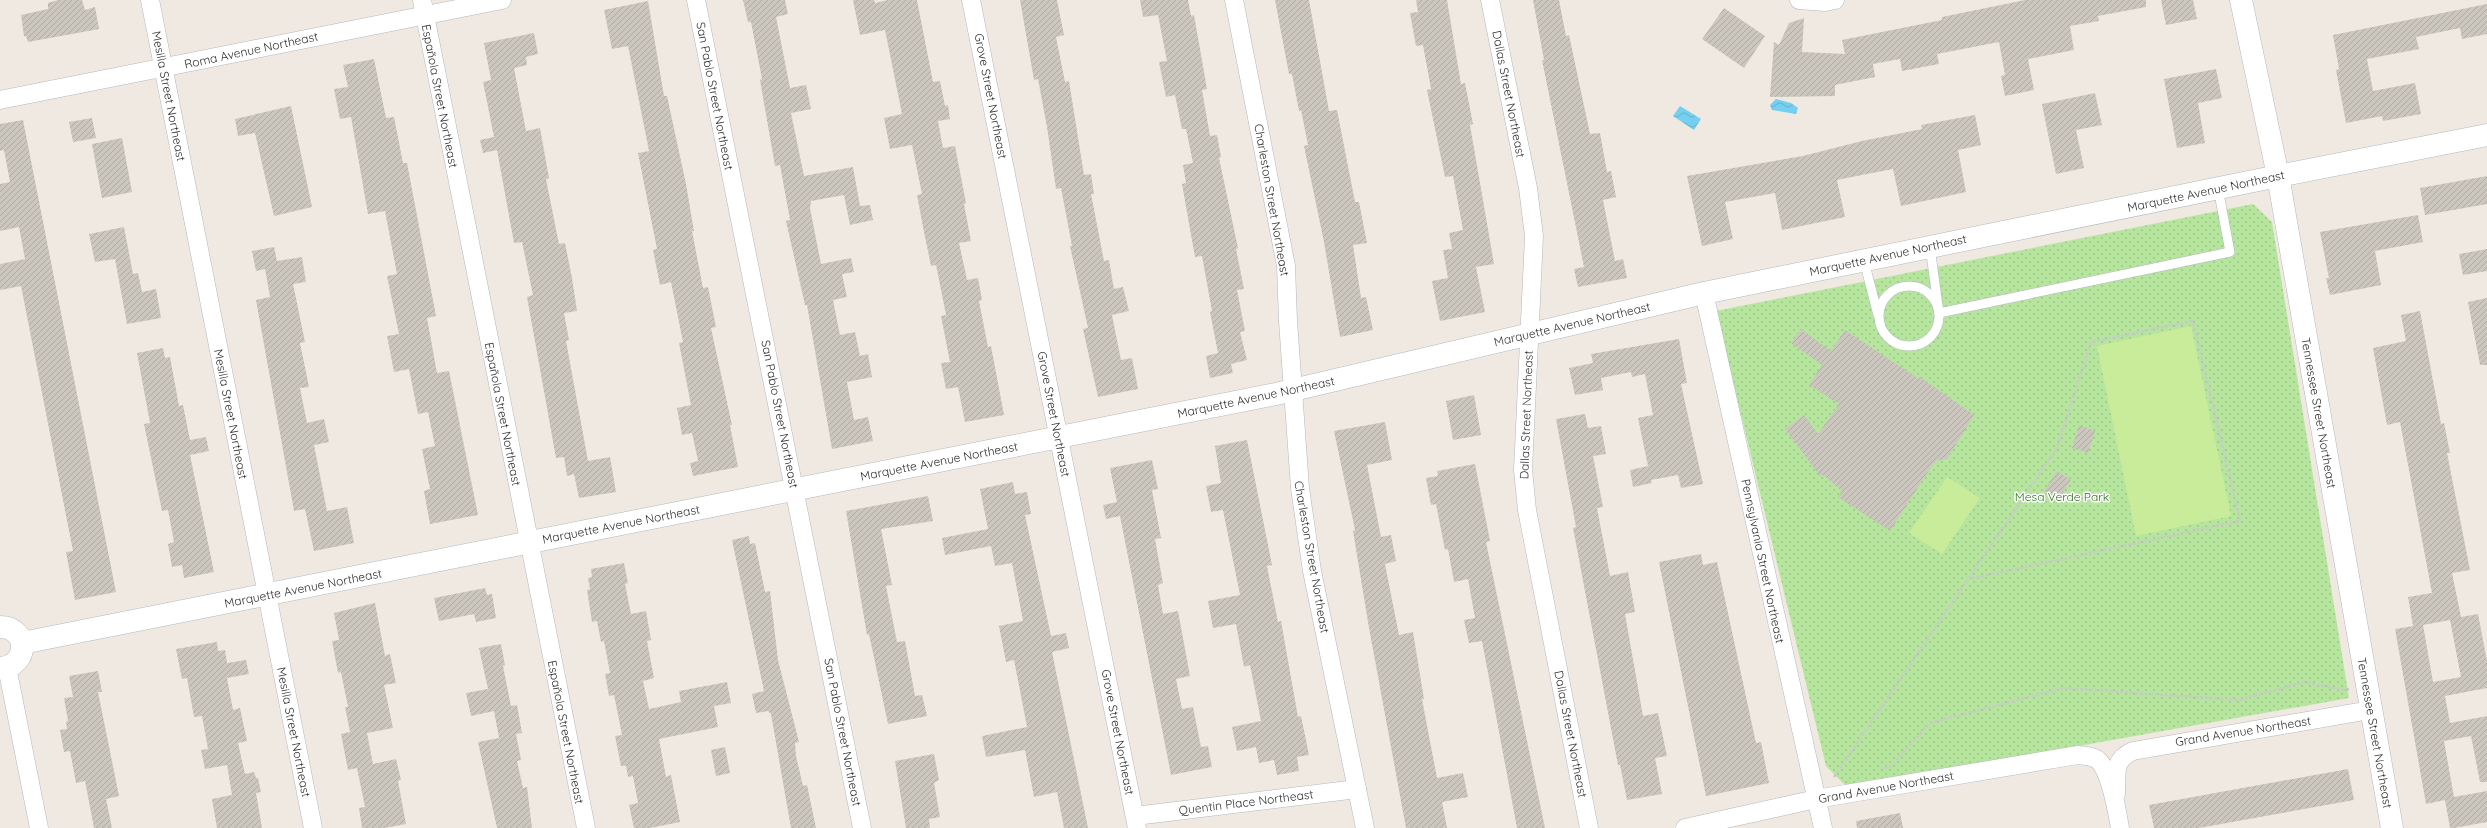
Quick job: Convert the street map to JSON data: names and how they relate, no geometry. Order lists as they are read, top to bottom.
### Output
{
  "streets": {
    "street": [
      "Roma Avenue Northeast",
      "Dallas Street Northeast",
      "Mesilla Street Northeast",
      "Española Street Northeast",
      "San Pablo Street Northeast",
      "Grove Street Northeast",
      "Marquette Avenue Northeast",
      "Charleston Street Northeast",
      "Tennessee Street Northeast",
      "Pennsylvania Street Northeast",
      "Grand Avenue Northeast",
      "Quentin Place Northeast"
    ]
  },
  "crossings": [
    ["Roma Avenue Northeast", "Mesilla Street Northeast"],
    ["Roma Avenue Northeast", "Española Street Northeast"],
    ["Dallas Street Northeast", "Marquette Avenue Northeast"],
    ["Mesilla Street Northeast", "Marquette Avenue Northeast"],
    ["Española Street Northeast", "Marquette Avenue Northeast"],
    ["San Pablo Street Northeast", "Marquette Avenue Northeast"],
    ["Grove Street Northeast", "Marquette Avenue Northeast"],
    ["Grove Street Northeast", "Quentin Place Northeast"],
    ["Marquette Avenue Northeast", "Charleston Street Northeast"],
    ["Marquette Avenue Northeast", "Tennessee Street Northeast"],
    ["Marquette Avenue Northeast", "Pennsylvania Street Northeast"],
    ["Charleston Street Northeast", "Quentin Place Northeast"],
    ["Tennessee Street Northeast", "Grand Avenue Northeast"],
    ["Pennsylvania Street Northeast", "Grand Avenue Northeast"]
  ],
  "parks": ["Mesa Verde Park"]
}
